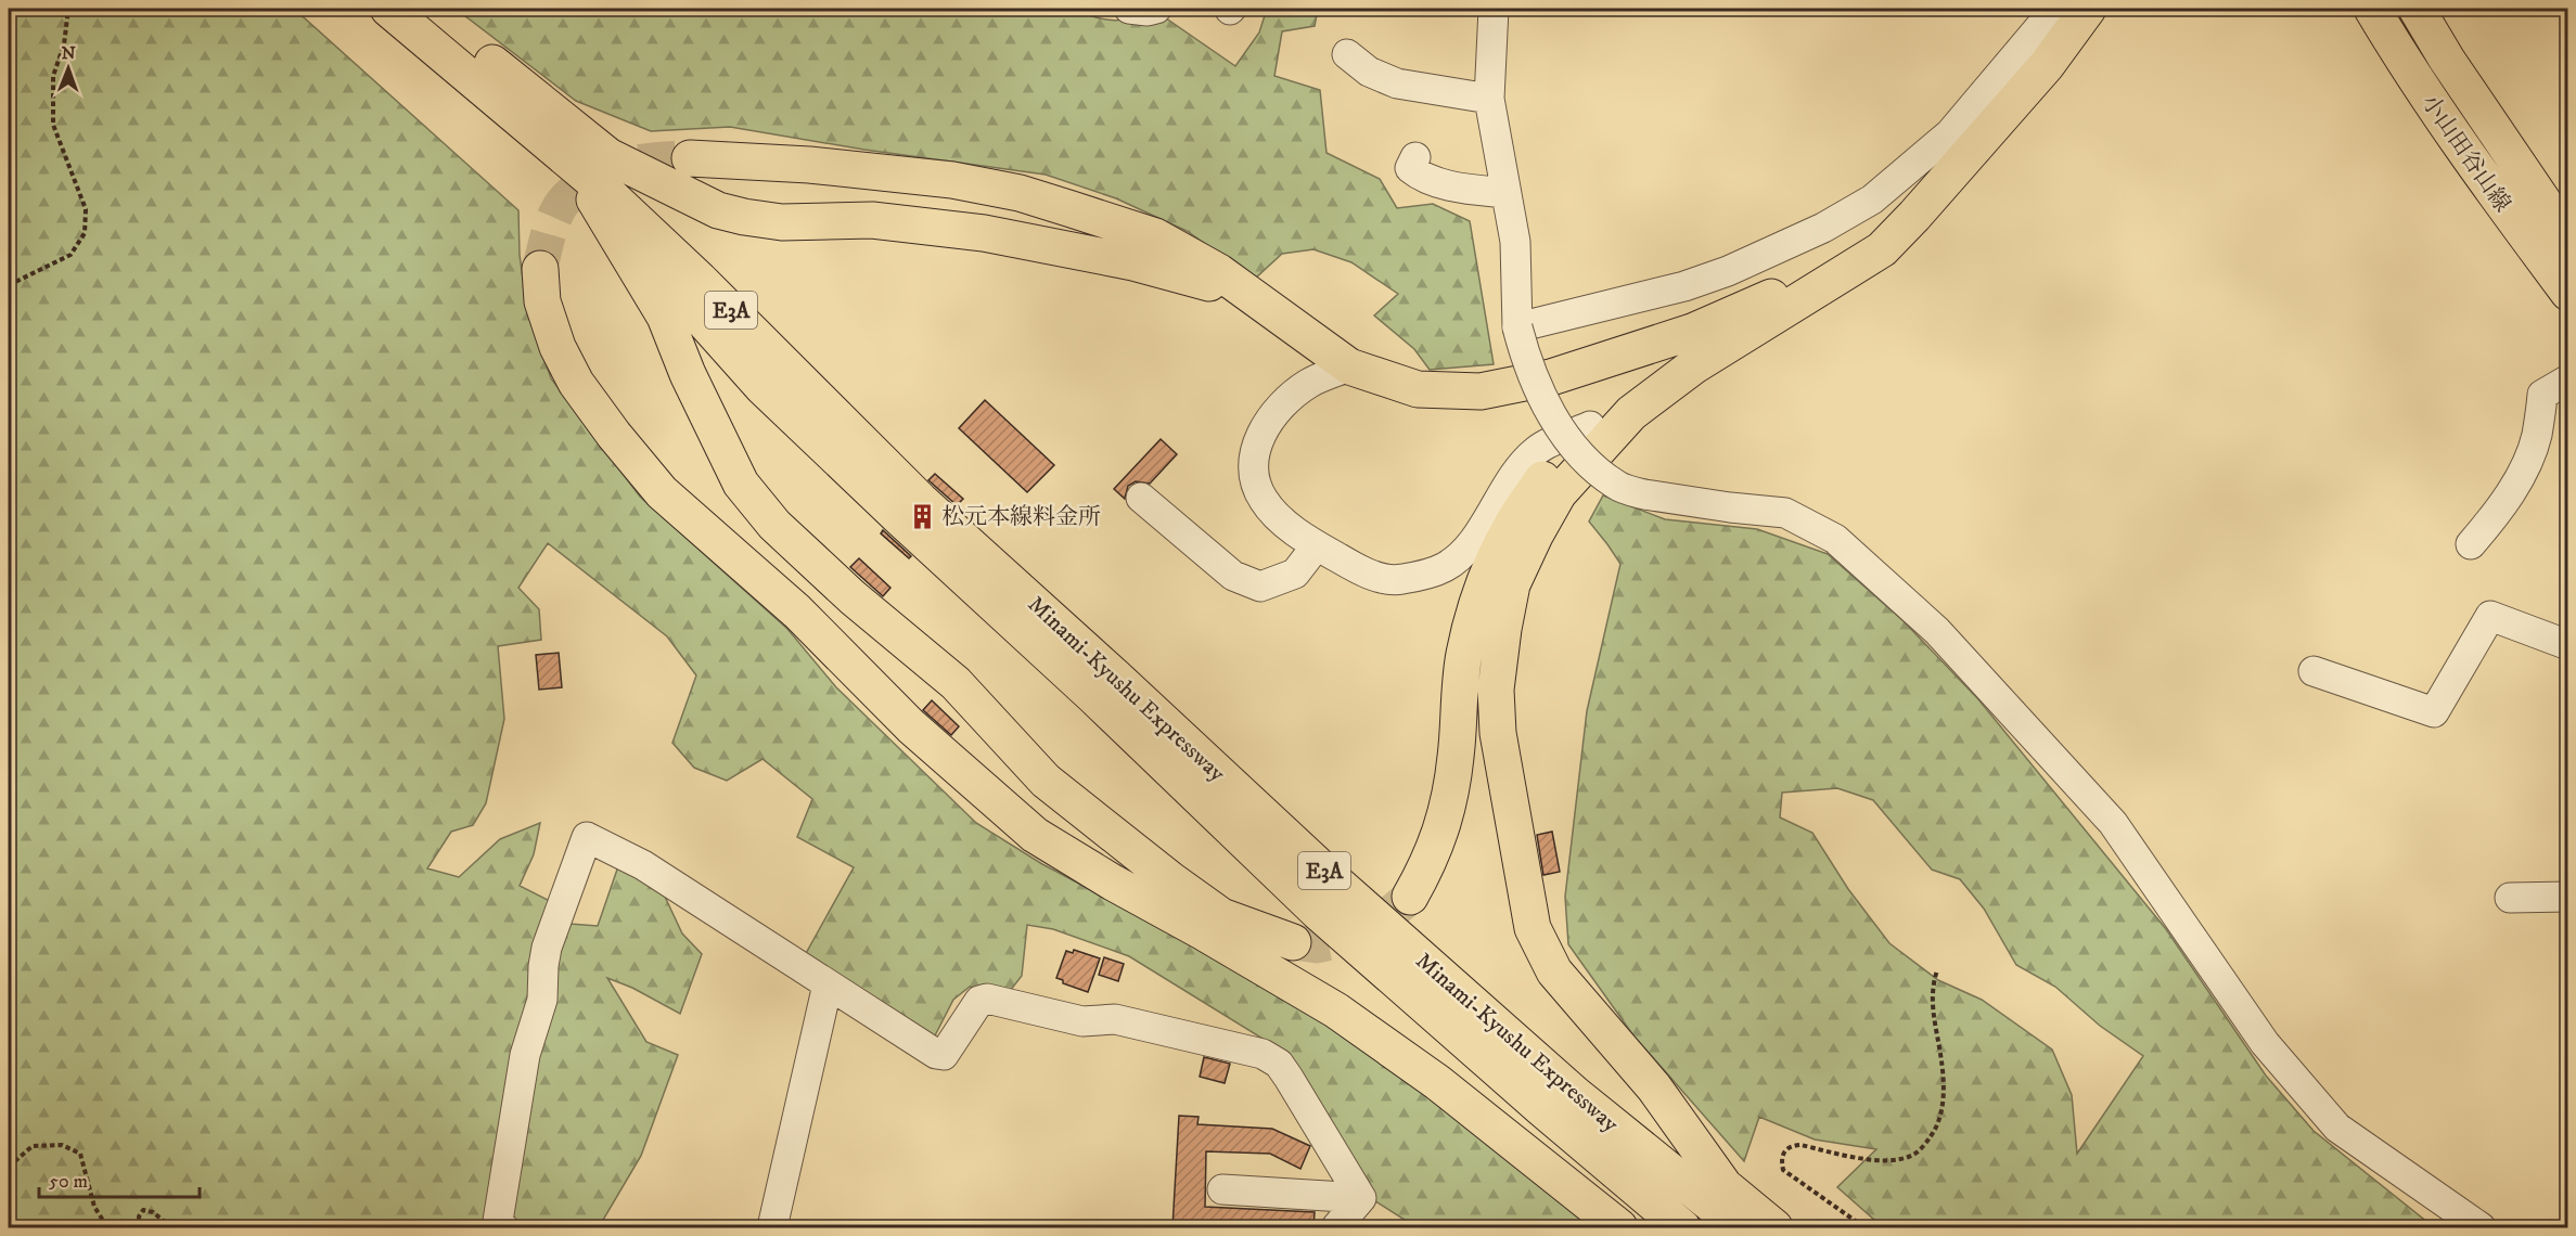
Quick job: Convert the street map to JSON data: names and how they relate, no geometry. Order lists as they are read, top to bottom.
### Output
{
  "streets": {
    "main road": ["小山田谷山線", "E3A", "Minami-Kyushu Expressway"]
  },
  "places": {
    "building": ["松元本線料金所"]
  },
  "scale_bar": "50 m",
  "north": "top"
}
